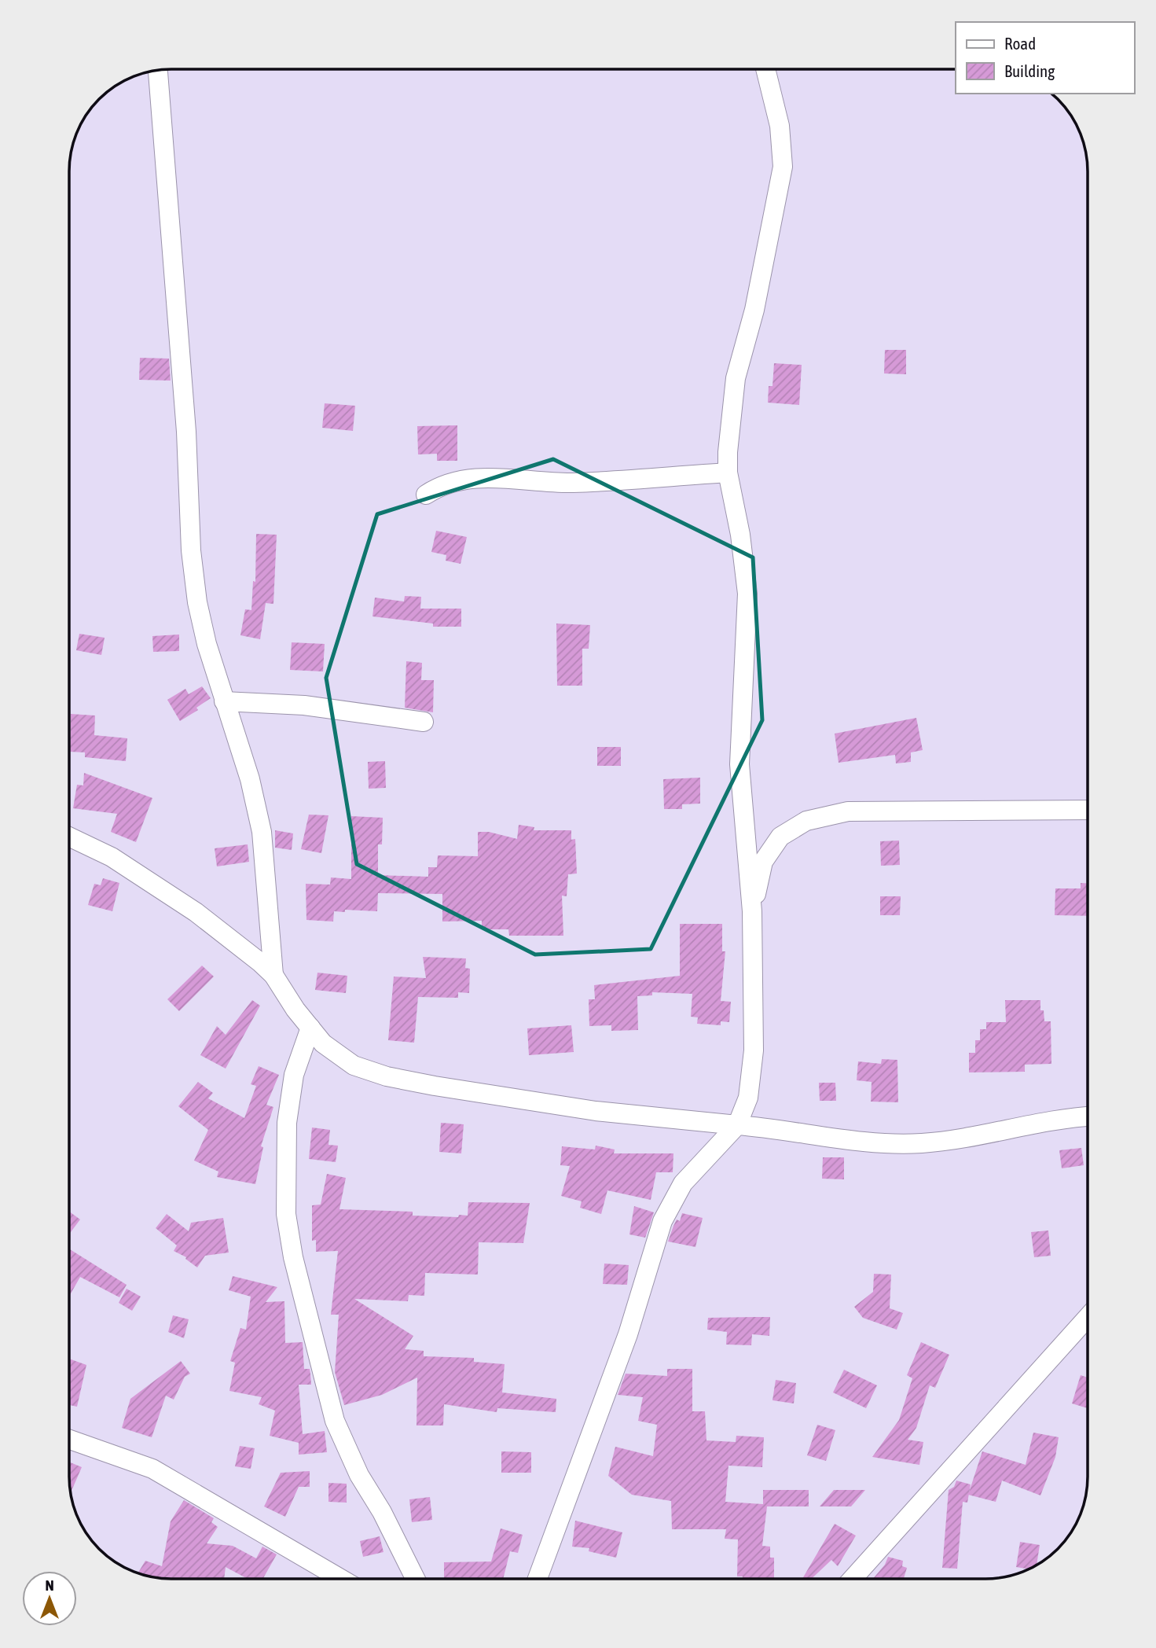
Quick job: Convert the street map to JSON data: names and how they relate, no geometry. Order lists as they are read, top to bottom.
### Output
{
  "legend": ["Road", "Building"],
  "north": "top"
}
